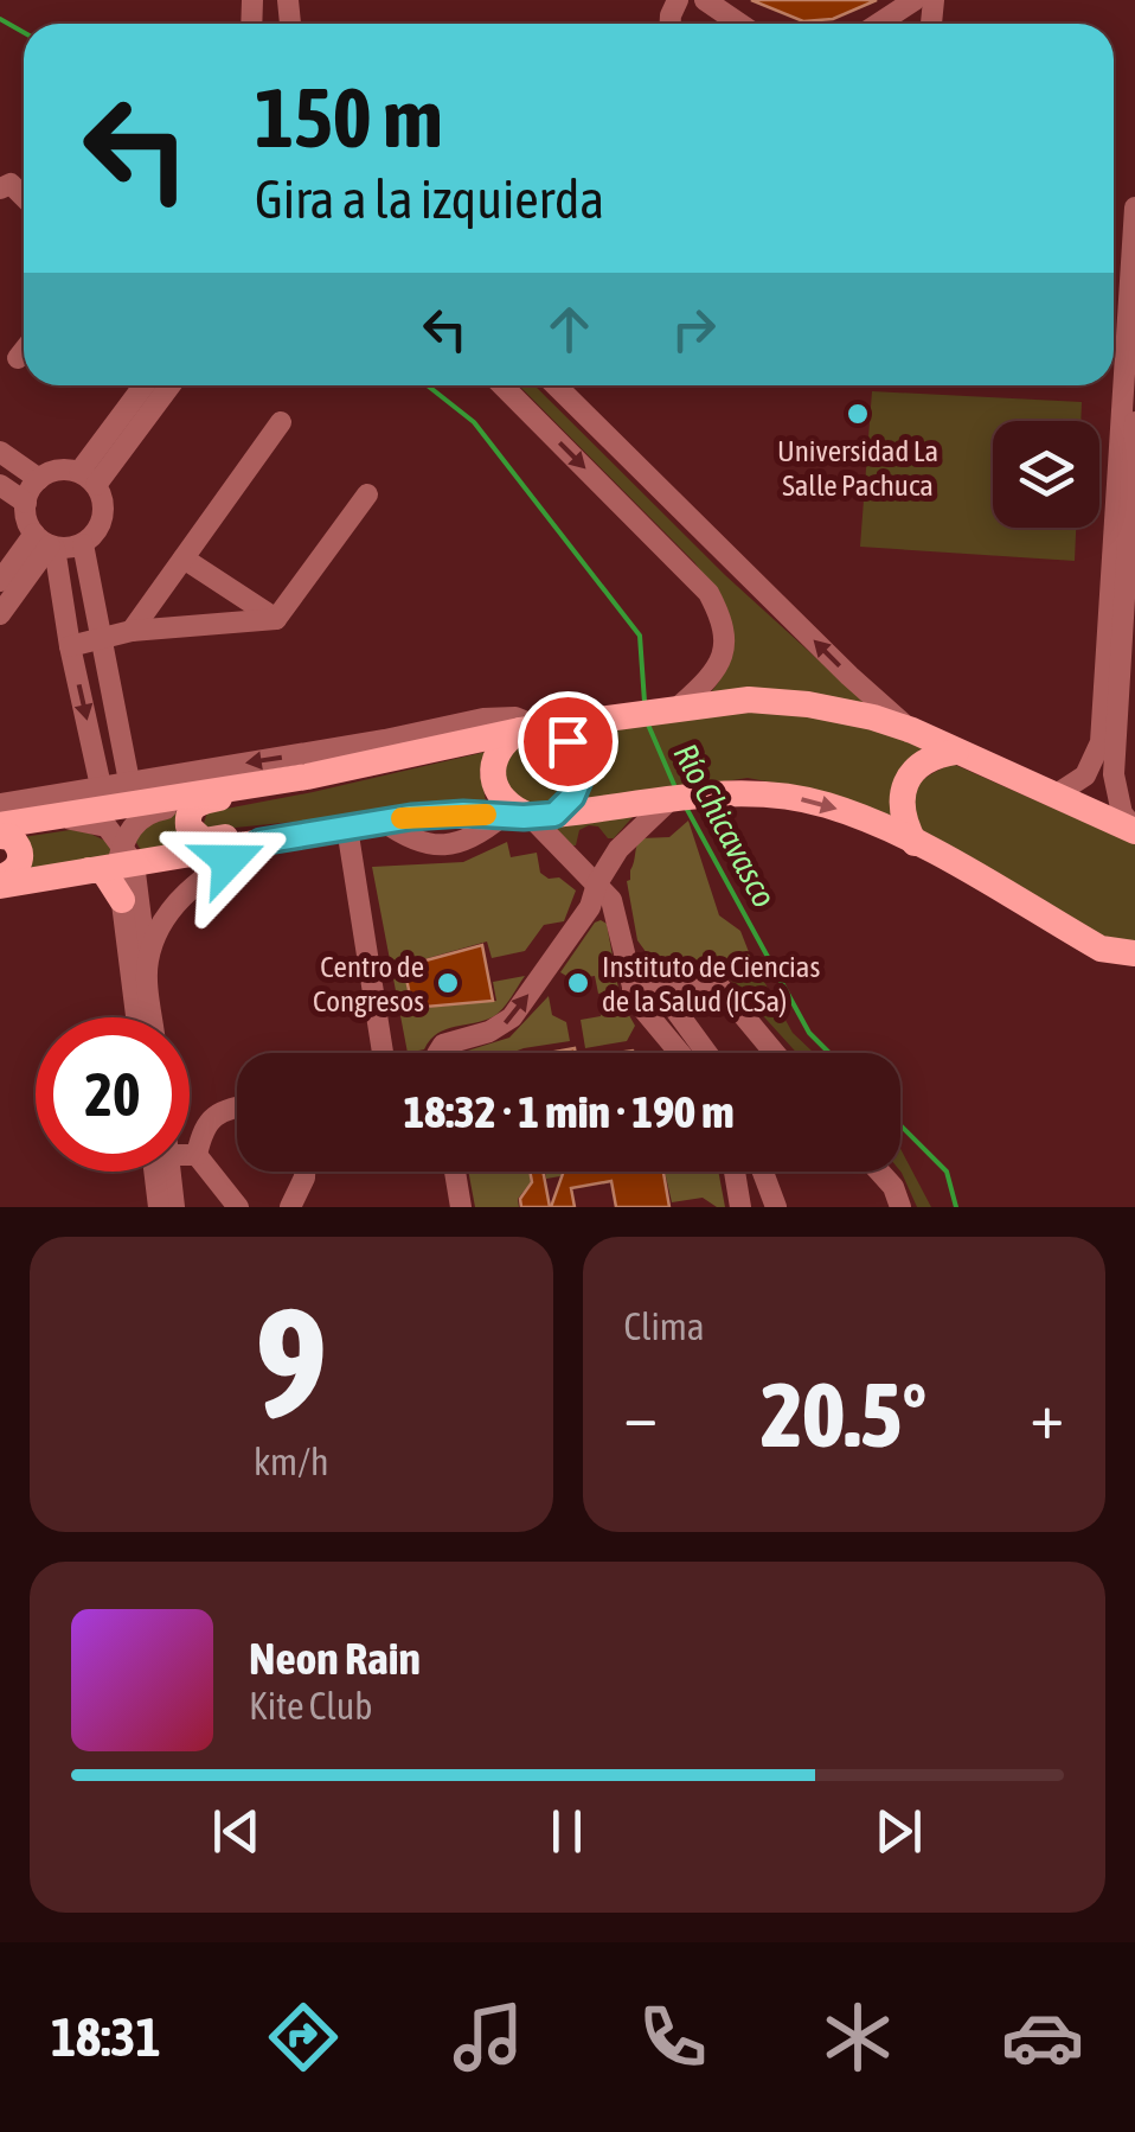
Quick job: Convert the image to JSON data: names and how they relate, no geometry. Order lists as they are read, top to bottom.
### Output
{
  "water": ["Río Chicavasco"],
  "places": ["Universidad La Salle Pachuca", "Centro de Congresos", "Instituto de Ciencias de la Salud (ICSa)"],
  "page": {
    "turn": ["150 m", "Gira a la izquierda"],
    "limit": "20",
    "trip": "18:32 · 1 min · 190 m",
    "tile": [
      ["9", "km/h"],
      "Clima"
    ],
    "heat": ["−", "20.5°", "+"],
    "song": ["Neon Rain", "Kite Club"],
    "tabs": "18:31"
  }
}
